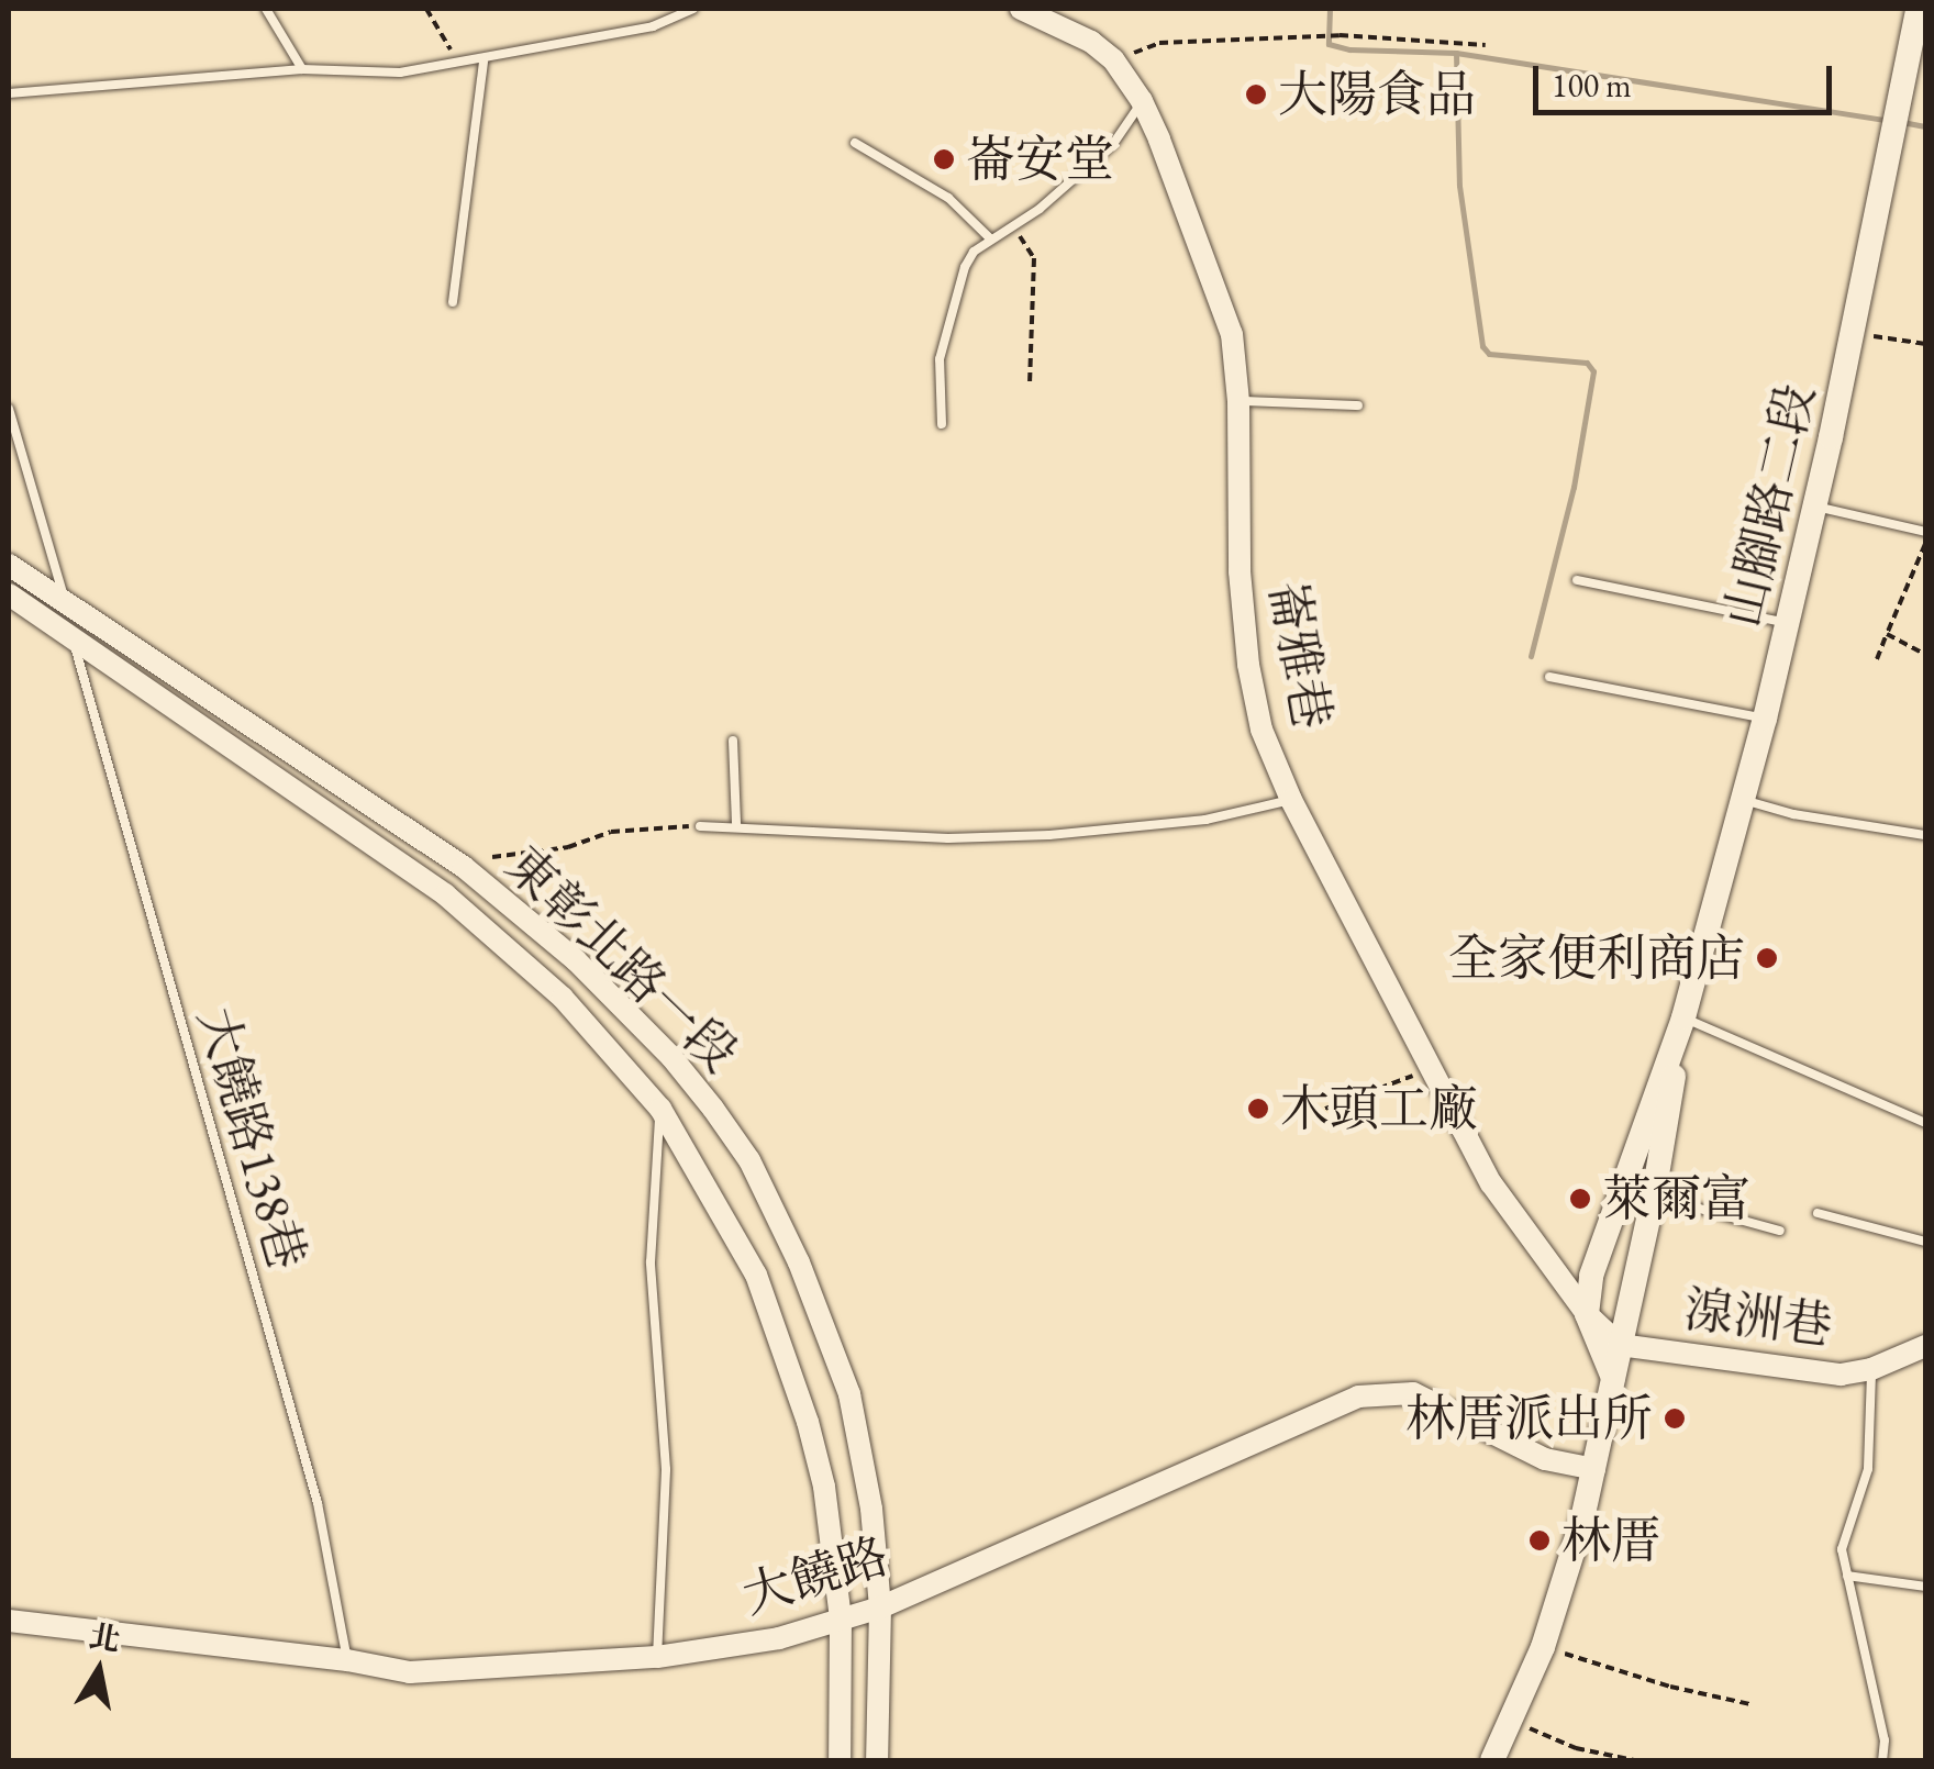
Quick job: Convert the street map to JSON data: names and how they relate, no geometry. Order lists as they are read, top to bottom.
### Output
{
  "streets": {
    "main road": ["山腳路二段"],
    "street": [
      "崙雅巷",
      "東彰北路一段",
      "湶洲巷",
      "大饒路"
    ],
    "lane": ["大饒路138巷"]
  },
  "crossings": [
    ["山腳路二段", "崙雅巷"],
    ["山腳路二段", "湶洲巷"],
    ["山腳路二段", "大饒路"],
    ["崙雅巷", "湶洲巷"],
    ["東彰北路一段", "大饒路138巷"],
    ["東彰北路一段", "大饒路"],
    ["大饒路138巷", "大饒路"]
  ],
  "places": [
    "大陽食品",
    "崙安堂",
    "全家便利商店",
    "木頭工廠",
    "萊爾富",
    "林厝派出所",
    "林厝"
  ],
  "scale_bar": "100 m",
  "north": "top"
}
